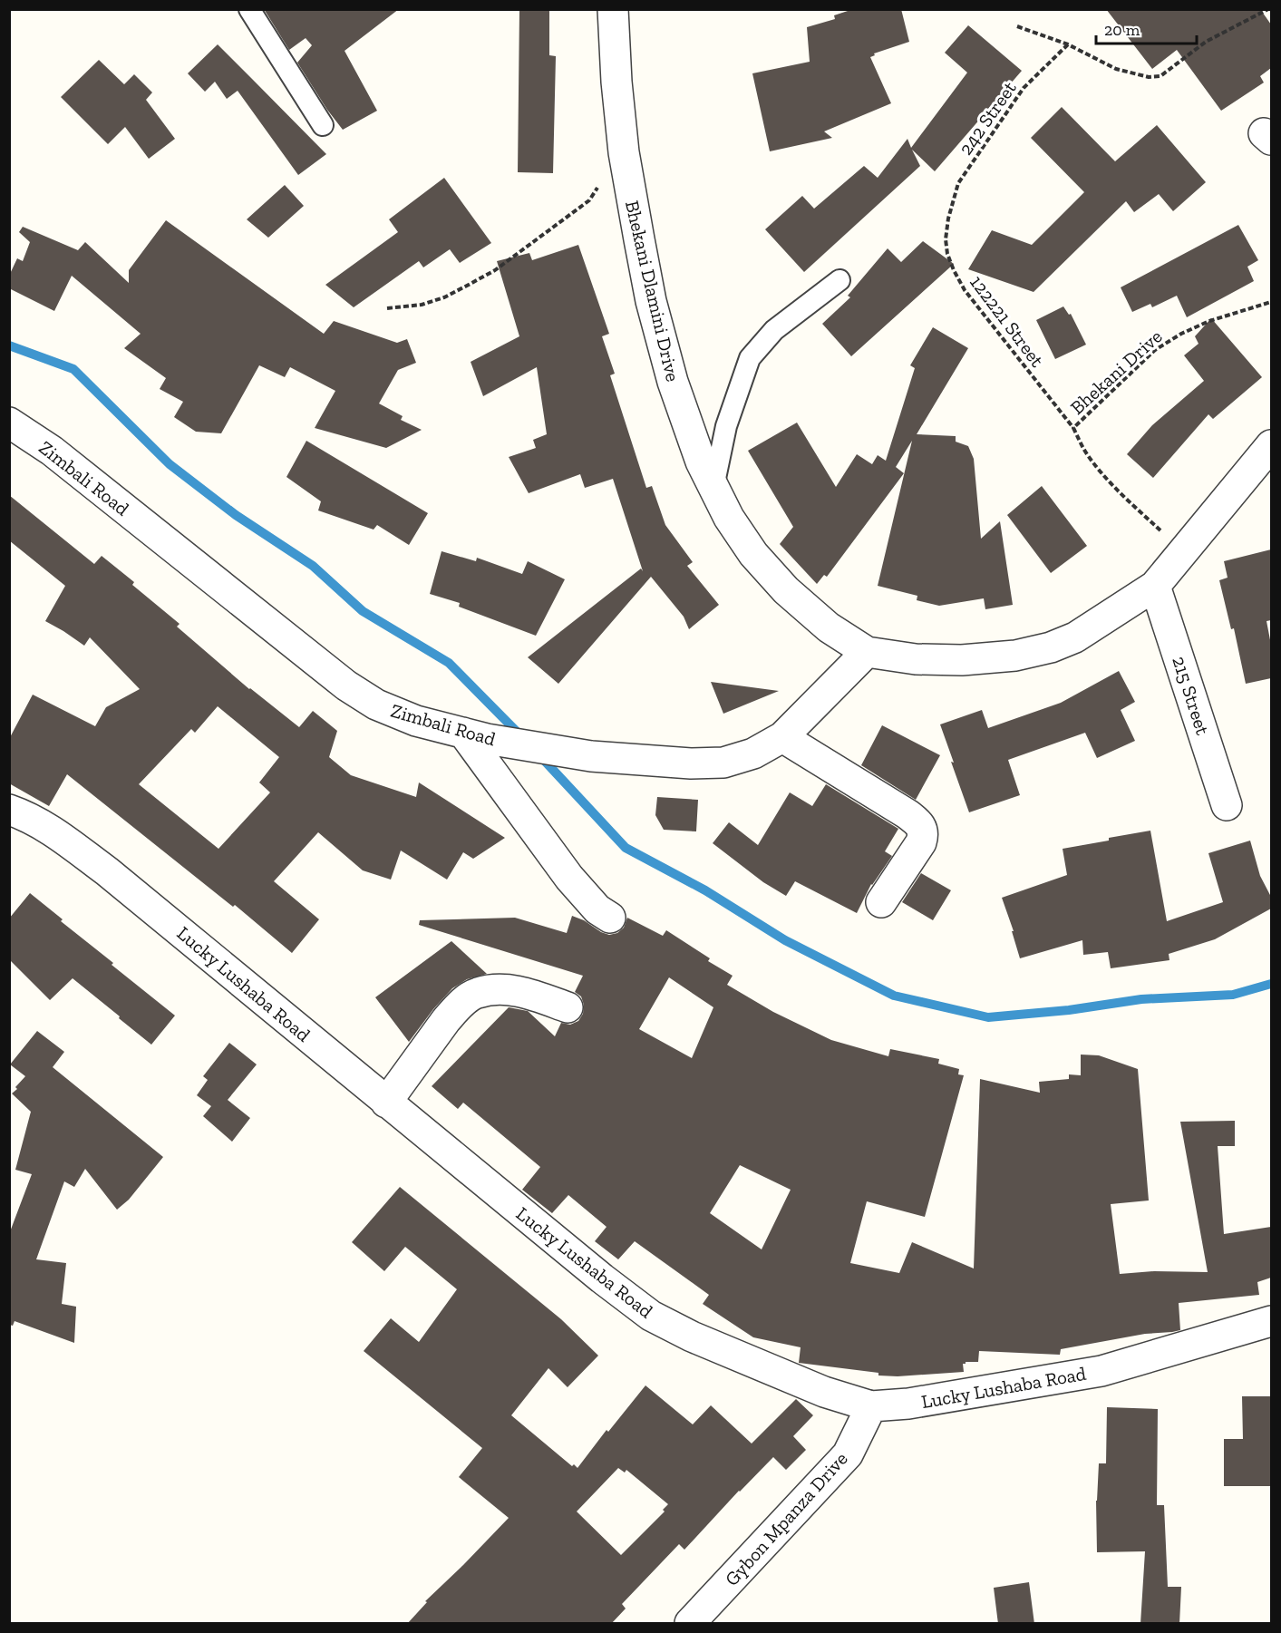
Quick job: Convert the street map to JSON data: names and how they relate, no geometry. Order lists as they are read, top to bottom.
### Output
{
  "streets": {
    "street": [
      "Bhekani Dlamini Drive",
      "Zimbali Road",
      "215 Street",
      "Lucky Lushaba Road",
      "Gybon Mpanza Drive"
    ],
    "path": ["242 Street", "122221 Street", "Bhekani Drive"]
  },
  "crossings": [
    ["242 Street", "122221 Street"],
    ["Bhekani Dlamini Drive", "Bhekani Drive"],
    ["Bhekani Dlamini Drive", "Zimbali Road"],
    ["Bhekani Dlamini Drive", "215 Street"],
    ["122221 Street", "Bhekani Drive"],
    ["Lucky Lushaba Road", "Gybon Mpanza Drive"]
  ],
  "scale_bar": "20 m"
}
